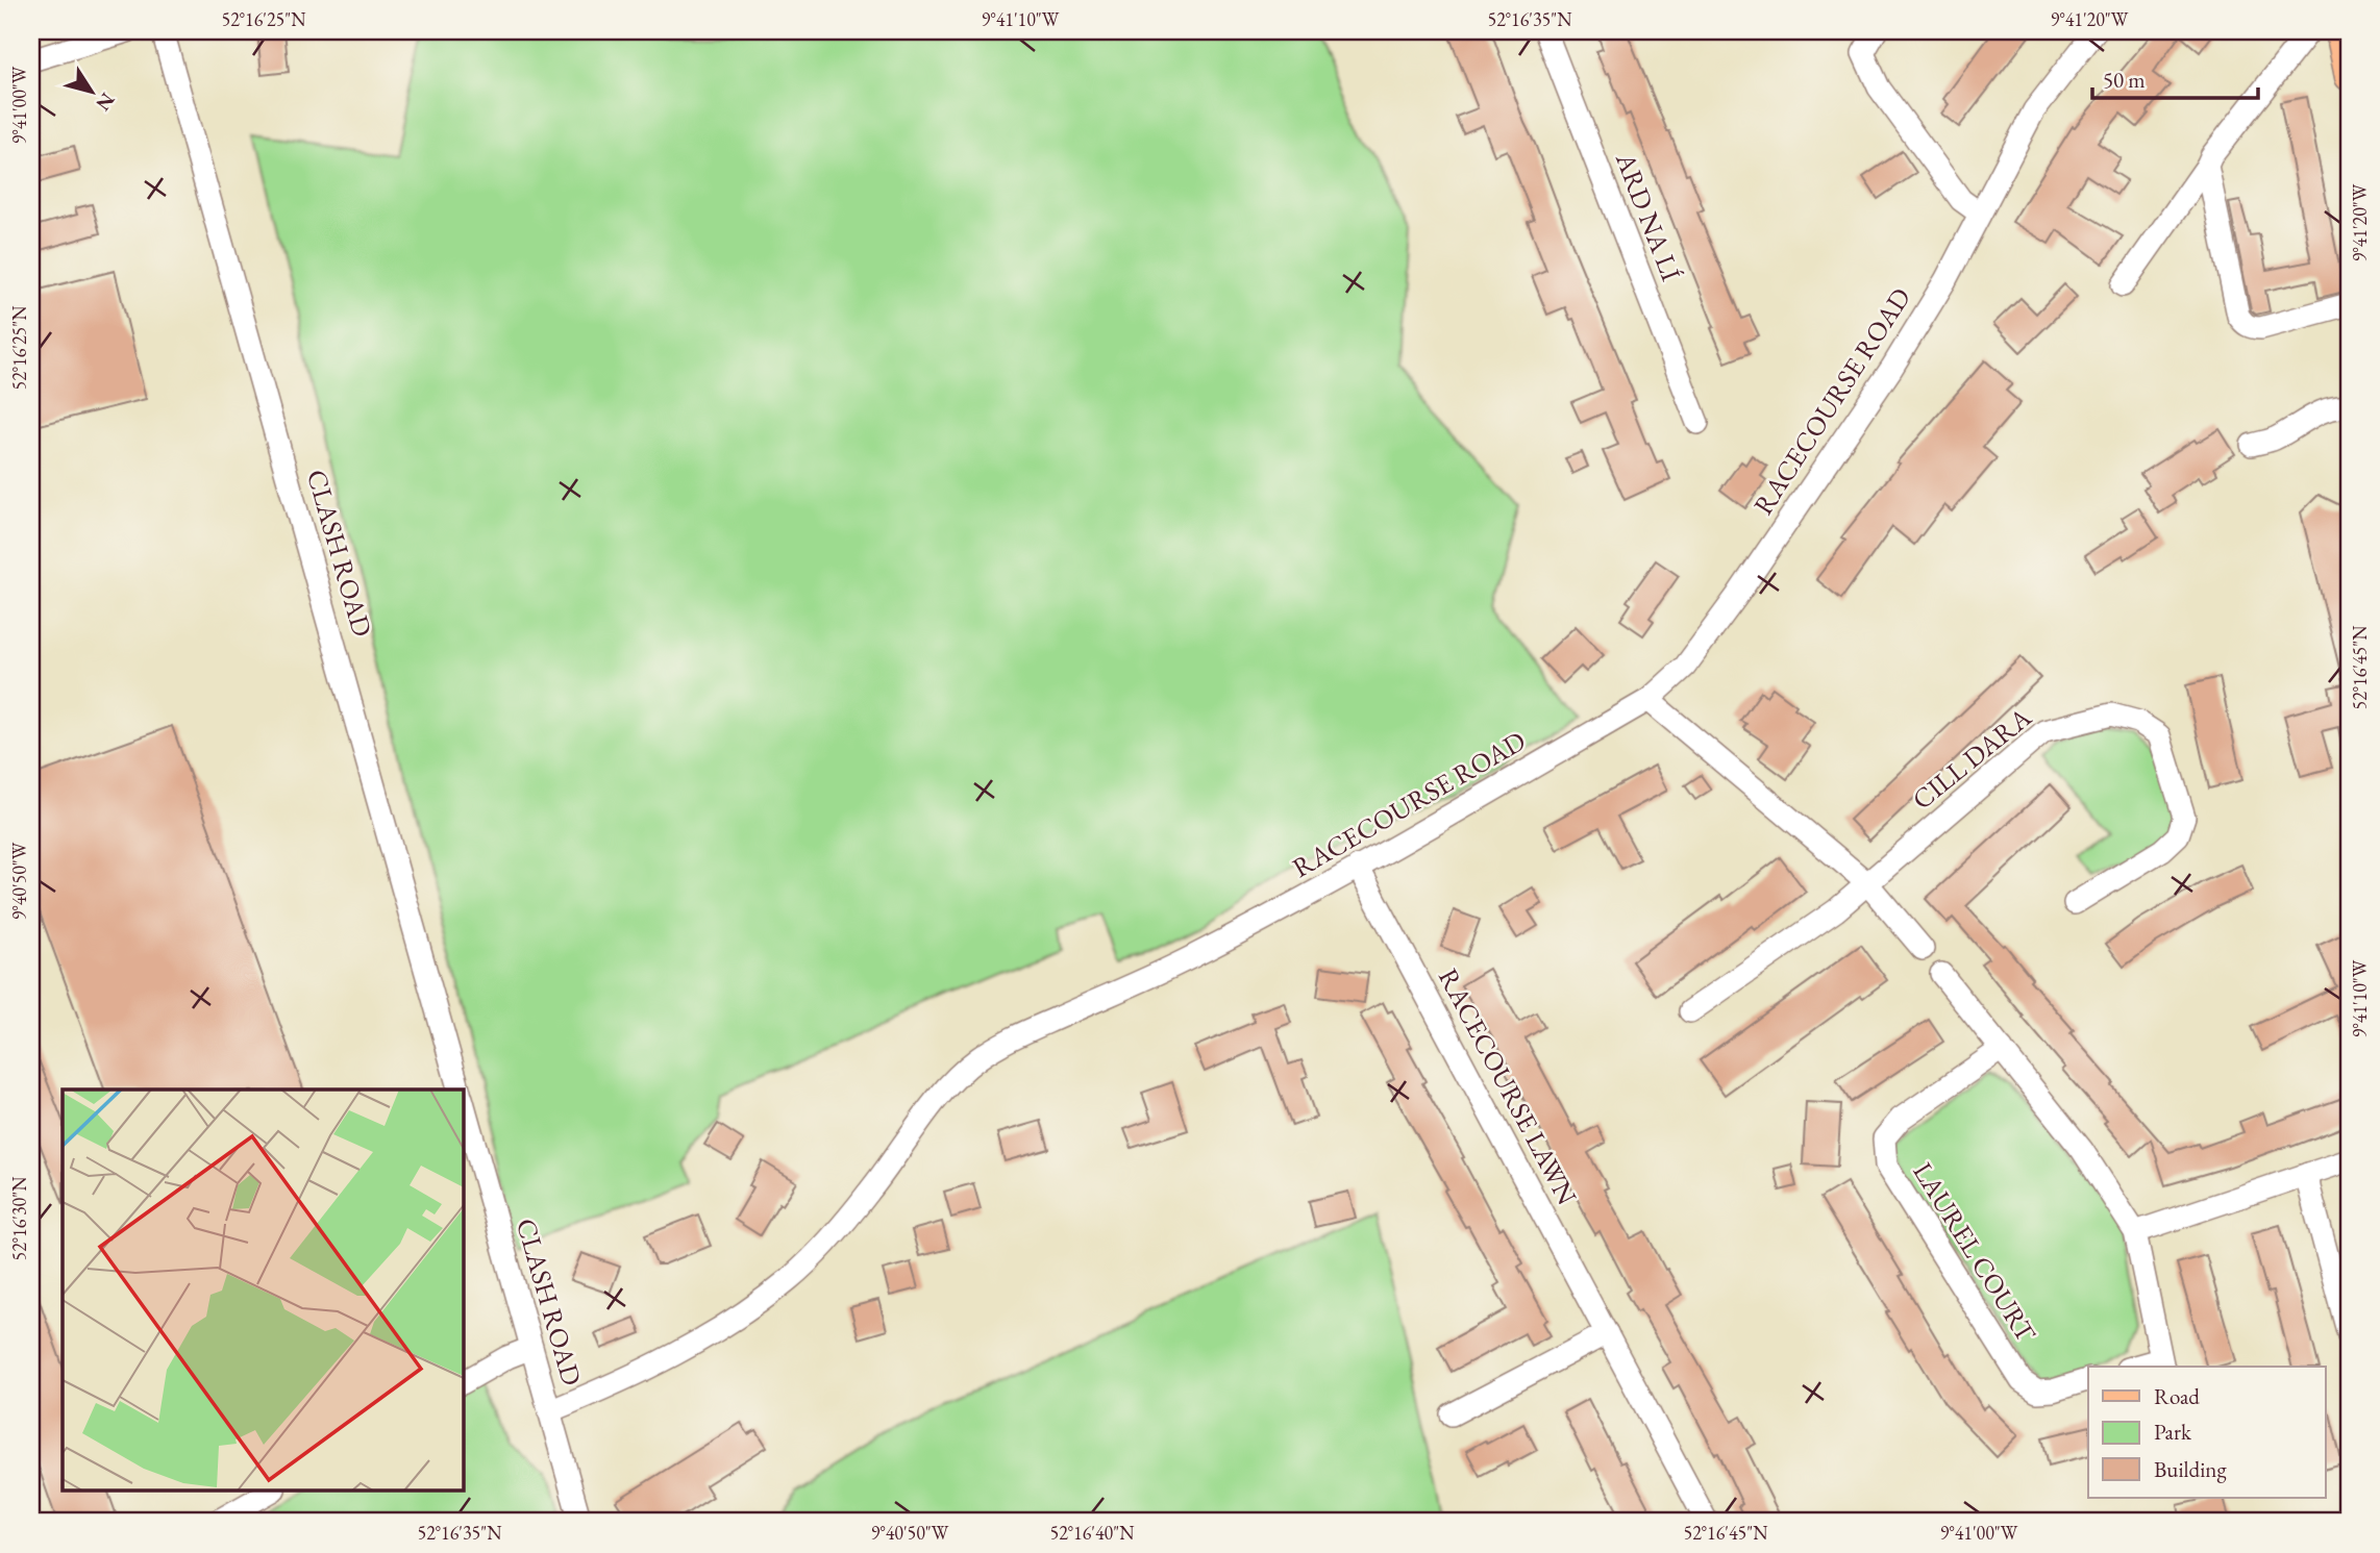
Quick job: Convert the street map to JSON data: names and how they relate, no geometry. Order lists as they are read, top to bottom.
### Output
{
  "streets": {
    "street": [
      "ARD NA LÍ",
      "RACECOURSE ROAD",
      "CLASH ROAD",
      "CILL DARA",
      "RACECOURSE LAWN",
      "LAUREL COURT"
    ]
  },
  "crossings": [
    ["RACECOURSE ROAD", "CLASH ROAD"],
    ["RACECOURSE ROAD", "RACECOURSE LAWN"]
  ],
  "legend": ["Road", "Park", "Building"],
  "scale_bar": "50 m",
  "north": "bottom right",
  "coordinates": [
    "52°16'25\"N",
    "9°41'10\"W",
    "52°16'35\"N",
    "9°41'20\"W",
    "9°41'00\"W",
    "52°16'45\"N",
    "9°40'50\"W",
    "52°16'30\"N",
    "52°16'40\"N"
  ]
}
